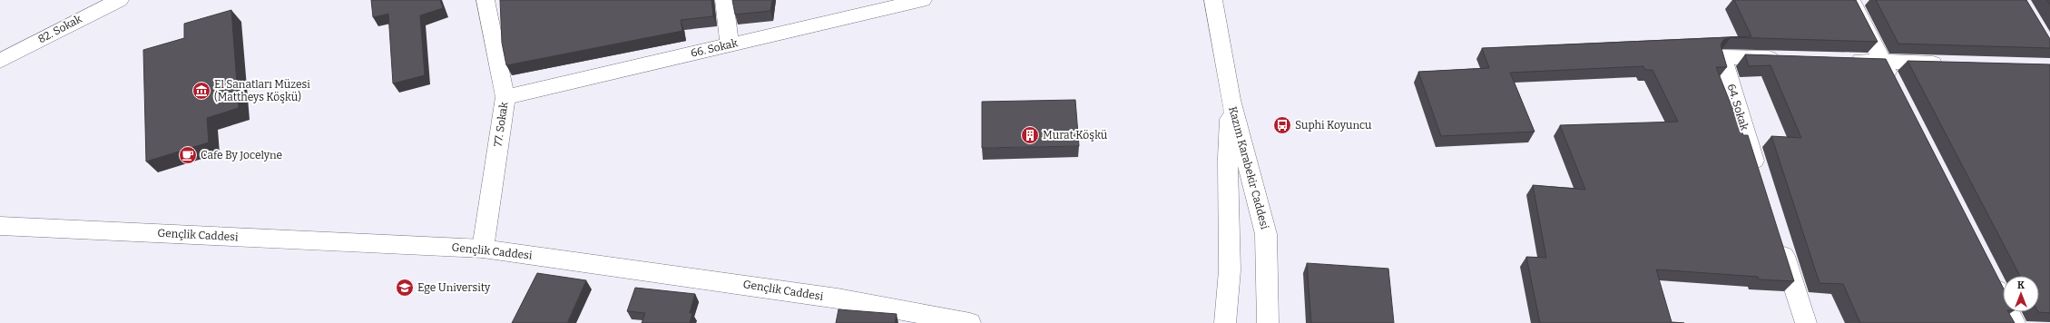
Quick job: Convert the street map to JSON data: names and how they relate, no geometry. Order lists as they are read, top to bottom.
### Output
{
  "streets": {
    "street": [
      "82. Sokak",
      "66. Sokak",
      "64. Sokak",
      "77. Sokak",
      "Kazım Karabekir Caddesi",
      "Gençlik Caddesi"
    ]
  },
  "crossings": [
    ["66. Sokak", "77. Sokak"],
    ["77. Sokak", "Gençlik Caddesi"]
  ],
  "places": {
    "museum": ["El Sanatları Müzesi (Mattheys Köşkü)"],
    "bus stop": ["Suphi Koyuncu"],
    "building": ["Murat Köşkü"],
    "cafe": ["Cafe By Jocelyne"],
    "school or university": ["Ege University"]
  },
  "north": "top"
}
